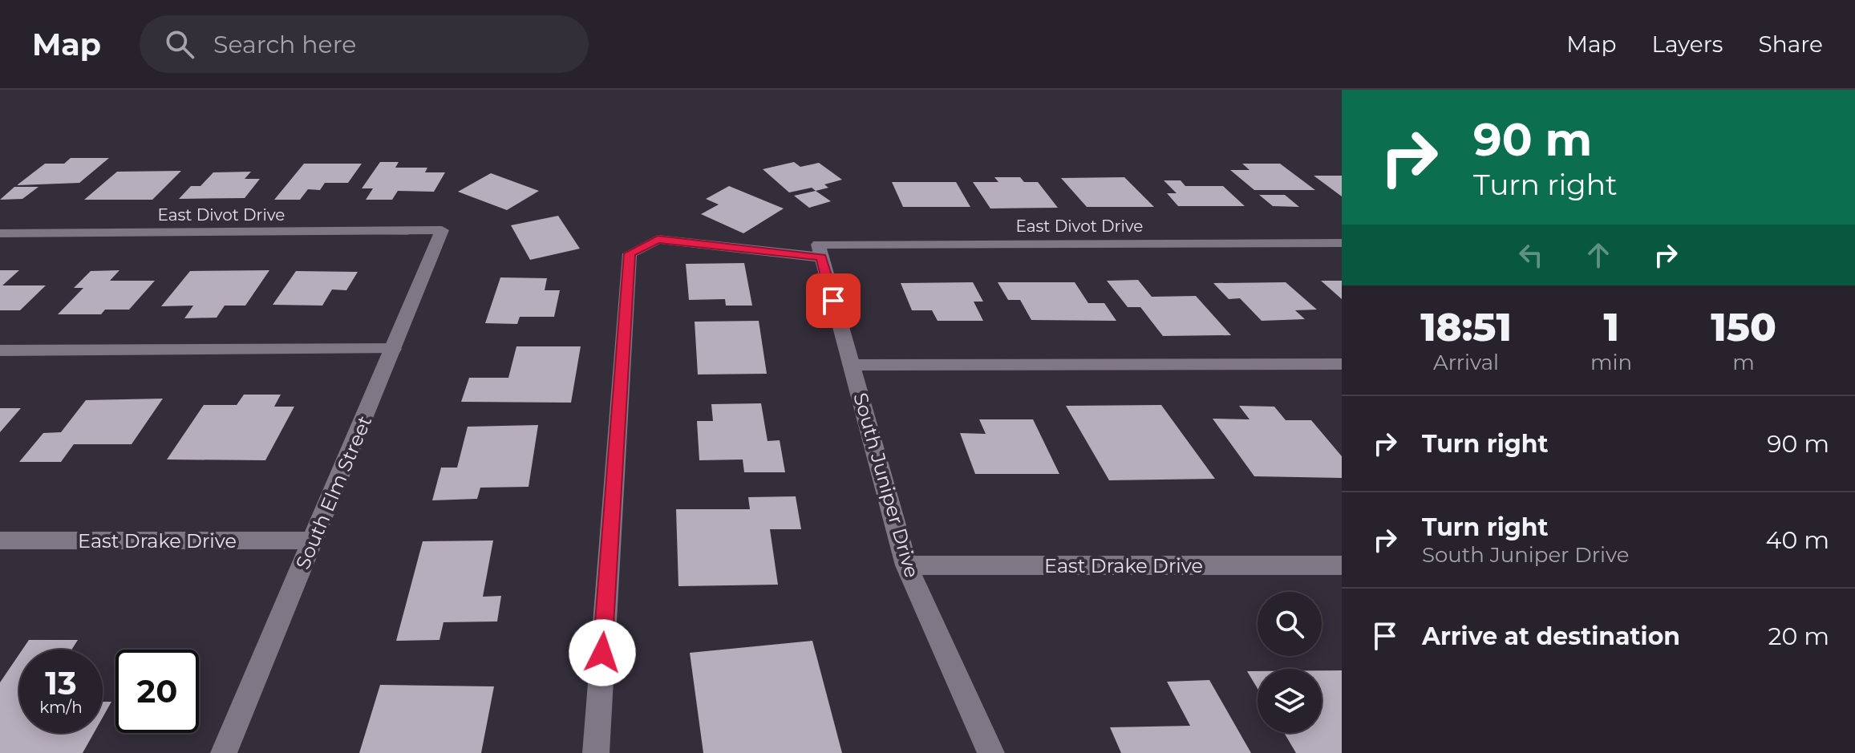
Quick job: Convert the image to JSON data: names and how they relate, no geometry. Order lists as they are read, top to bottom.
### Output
{
  "streets": {
    "street": [
      "East Divot Drive",
      "South Juniper Drive",
      "South Elm Street",
      "East Drake Drive"
    ]
  },
  "crossings": [
    ["East Divot Drive", "South Juniper Drive"],
    ["East Divot Drive", "South Elm Street"],
    ["South Juniper Drive", "East Drake Drive"],
    ["South Elm Street", "East Drake Drive"]
  ],
  "page": {
    "header": "Map",
    "search": "Search here",
    "nav": ["Map", "Layers", "Share"],
    "turn": ["90 m", "Turn right"],
    "eta": [
      "18:51",
      "Arrival",
      "1",
      "min",
      "150",
      "m"
    ],
    "list": [
      {
        "name": "Turn right",
        "value": "90 m"
      },
      {
        "name": "Turn right",
        "note": "South Juniper Drive",
        "value": "40 m"
      },
      {
        "name": "Arrive at destination",
        "value": "20 m"
      }
    ],
    "speed": "13 km/h",
    "limit": "20"
  }
}
